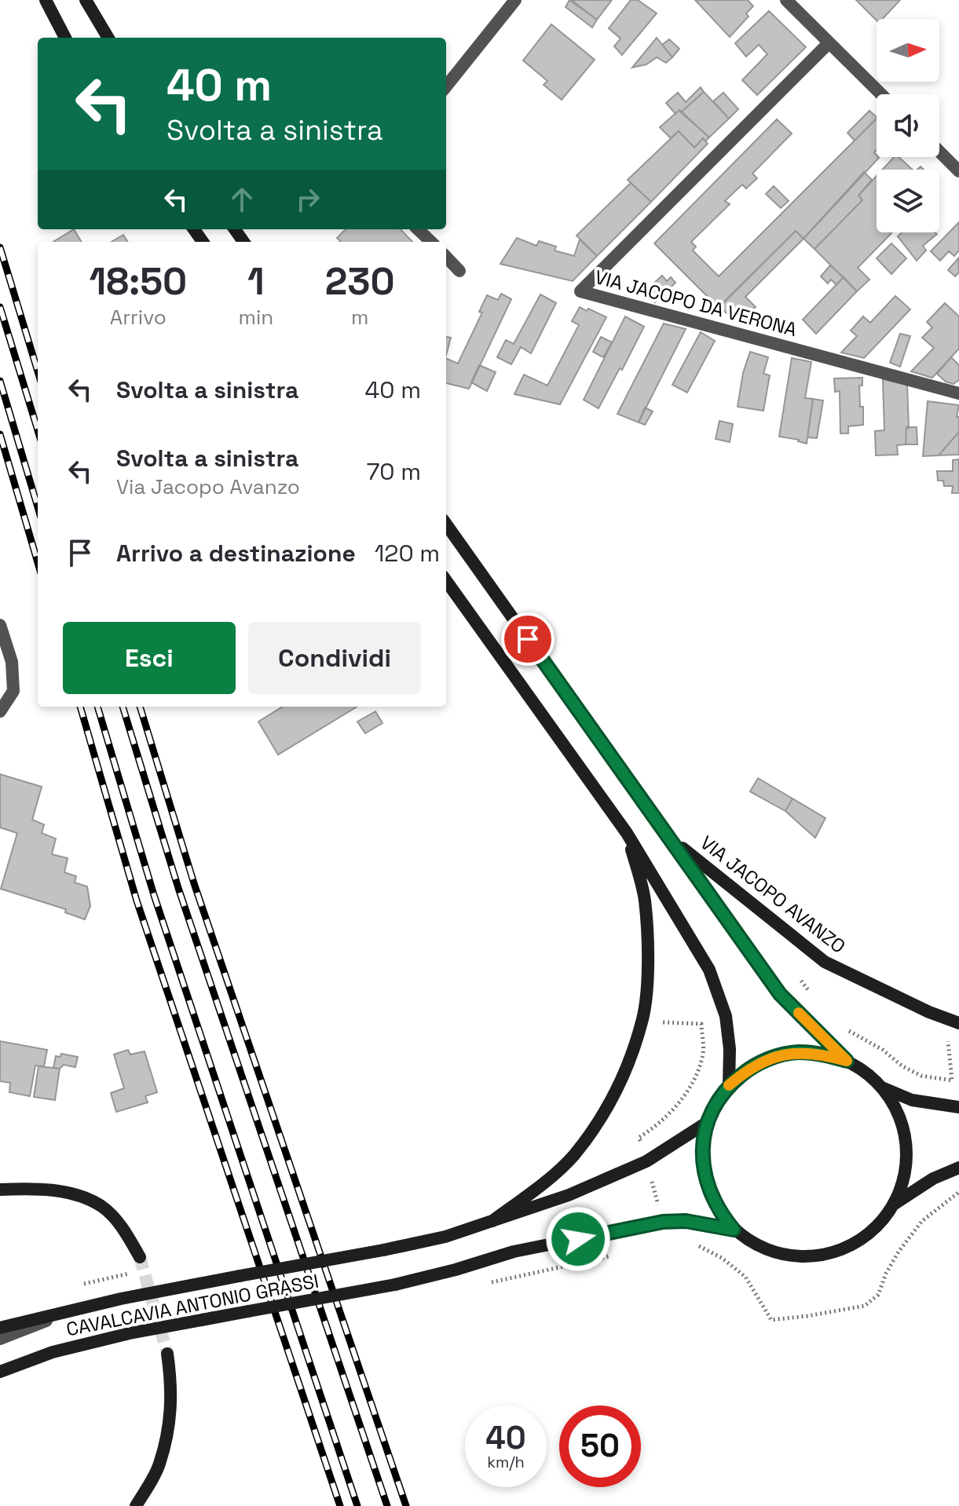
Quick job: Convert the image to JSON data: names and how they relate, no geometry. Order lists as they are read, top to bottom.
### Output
{
  "streets": {
    "main road": ["VIA JACOPO AVANZO", "CAVALCAVIA ANTONIO GRASSI"],
    "street": ["VIA JACOPO DA VERONA"]
  },
  "crossings": [
    ["VIA JACOPO AVANZO", "CAVALCAVIA ANTONIO GRASSI"]
  ],
  "north": "right",
  "page": {
    "turn": ["40 m", "Svolta a sinistra"],
    "eta": [
      "18:50",
      "Arrivo",
      "1",
      "min",
      "230",
      "m"
    ],
    "list": [
      {
        "name": "Svolta a sinistra",
        "value": "40 m"
      },
      {
        "name": "Svolta a sinistra",
        "note": "Via Jacopo Avanzo",
        "value": "70 m"
      },
      {
        "name": "Arrivo a destinazione",
        "value": "120 m"
      }
    ],
    "buttons": ["Esci", "Condividi"],
    "speed": "40 km/h",
    "limit": "50"
  }
}
